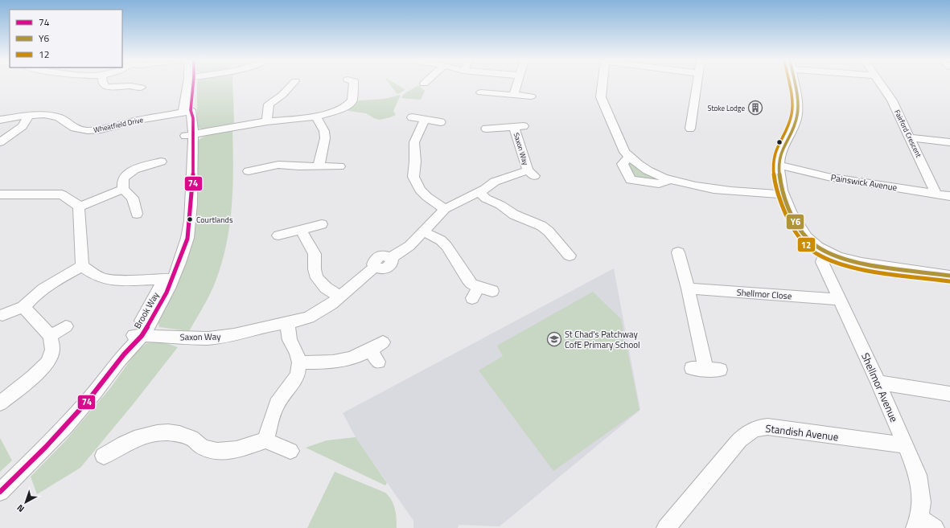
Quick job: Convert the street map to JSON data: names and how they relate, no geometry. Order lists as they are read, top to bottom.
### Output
{
  "streets": {
    "street": [
      "Wheatfield Drive",
      "Fairford Crescent",
      "Saxon Way",
      "Painswick Avenue",
      "Shellmor Close",
      "Brook Way",
      "Shellmor Avenue",
      "Standish Avenue"
    ]
  },
  "crossings": [
    ["Wheatfield Drive", "Brook Way"],
    ["Fairford Crescent", "Painswick Avenue"],
    ["Saxon Way", "Brook Way"],
    ["Shellmor Close", "Shellmor Avenue"],
    ["Shellmor Avenue", "Standish Avenue"]
  ],
  "places": {
    "building": ["Stoke Lodge"],
    "other": ["Courtlands"],
    "school or university": ["St Chad's Patchway CofE Primary School"]
  },
  "lines": ["transit line 74", "transit line Y6", "transit line 12"],
  "legend": ["74", "Y6", "12"],
  "north": "bottom left"
}
